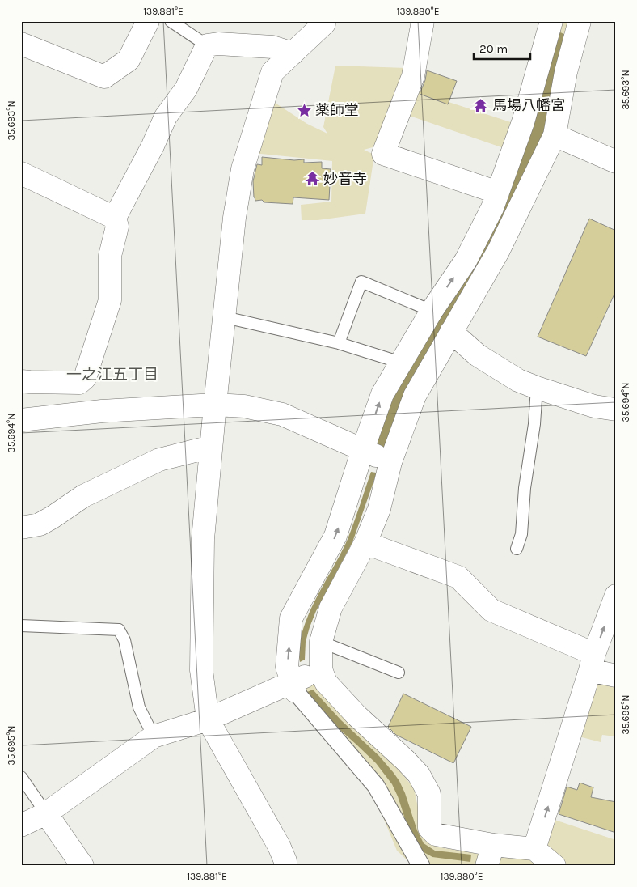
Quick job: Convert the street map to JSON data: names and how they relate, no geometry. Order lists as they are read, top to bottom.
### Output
{
  "districts": ["一之江五丁目"],
  "places": {
    "temple": ["馬場八幡宮", "妙音寺"],
    "place": ["薬師堂"]
  },
  "scale_bar": "20 m",
  "coordinates": [
    "139.881°E",
    "139.880°E",
    "35.693°N",
    "35.694°N",
    "35.695°N"
  ]
}
